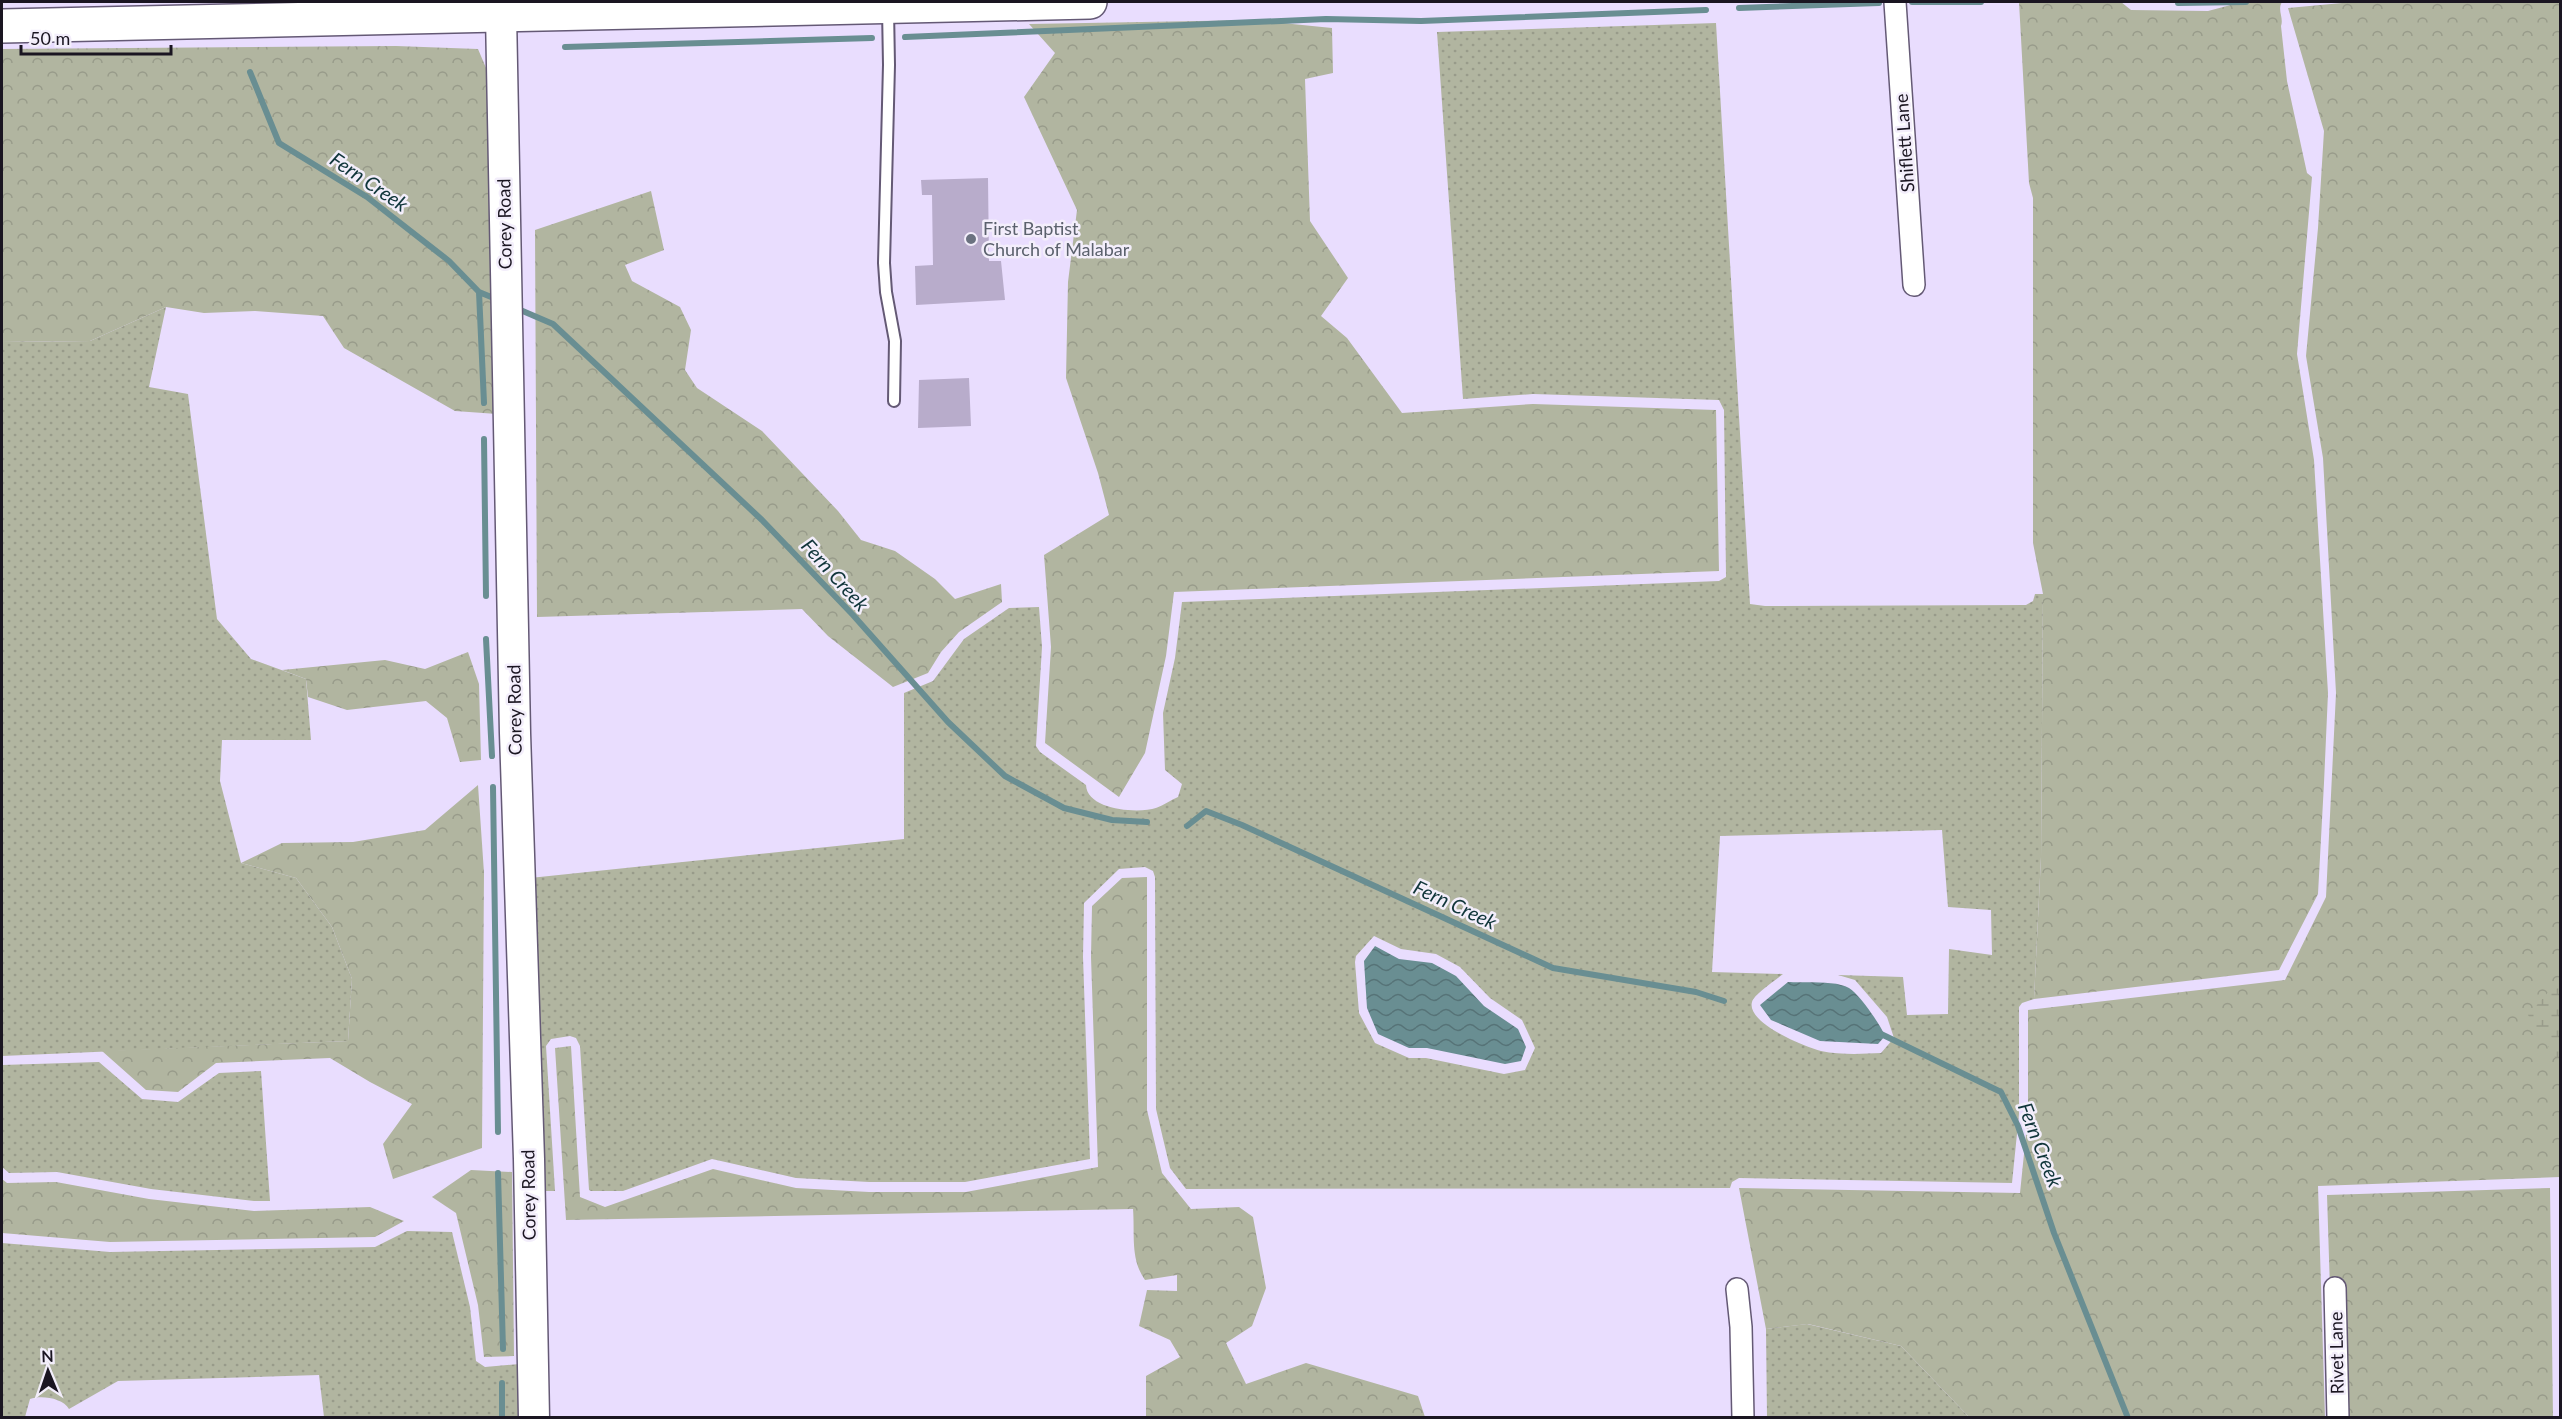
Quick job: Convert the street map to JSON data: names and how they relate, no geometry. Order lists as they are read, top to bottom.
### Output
{
  "streets": {
    "street": ["Shiflett Lane", "Corey Road", "Rivet Lane"]
  },
  "water": ["Fern Creek"],
  "places": ["First Baptist Church of Malabar"],
  "scale_bar": "50 m",
  "north": "top"
}
